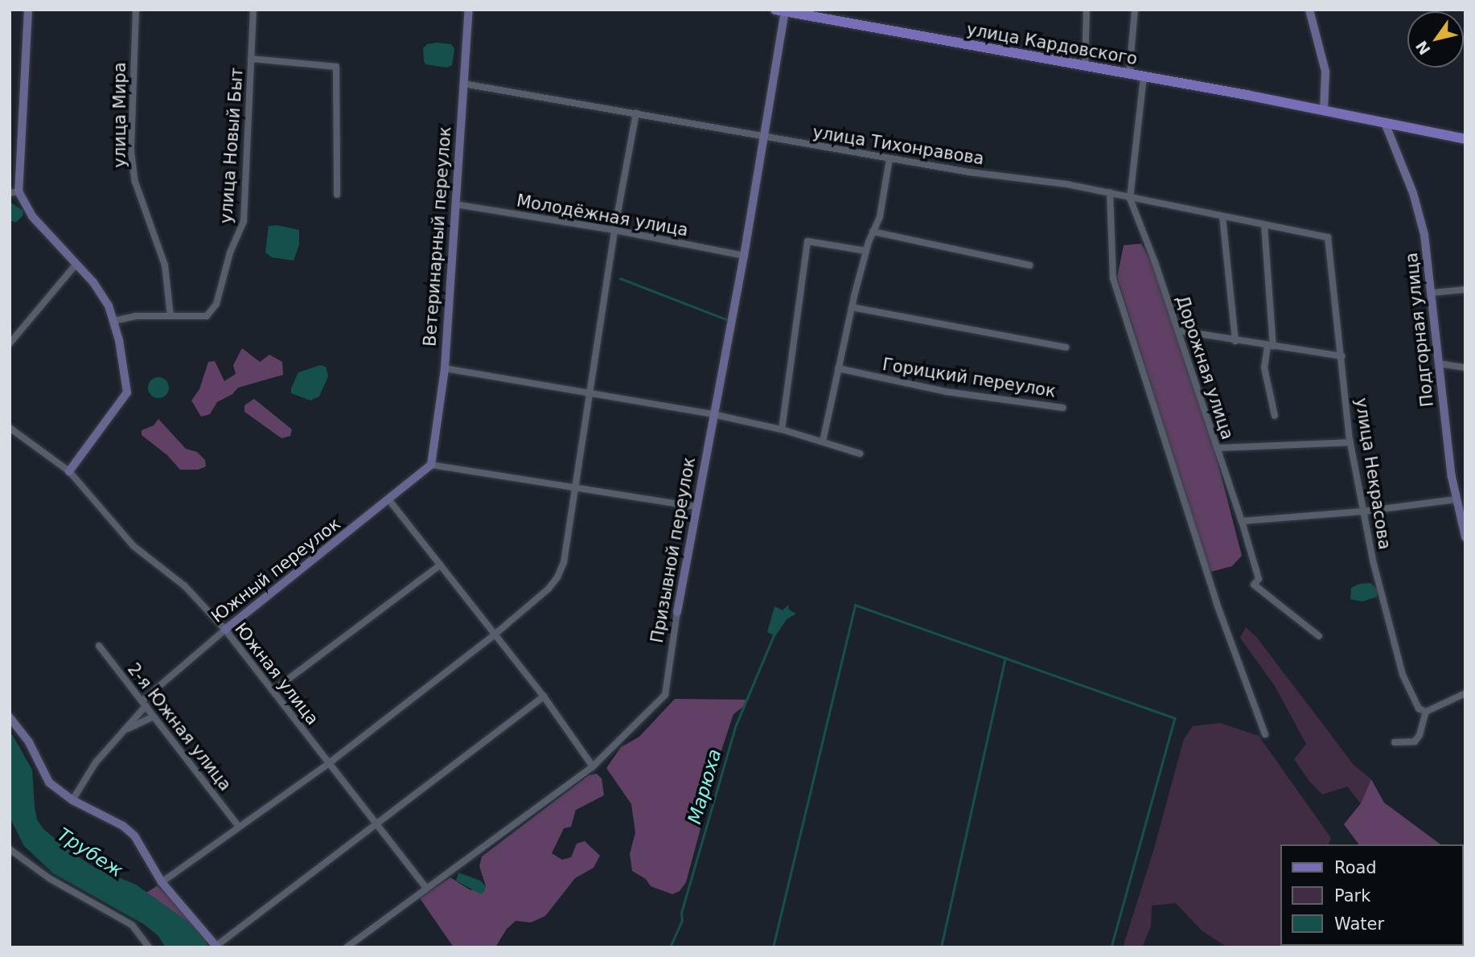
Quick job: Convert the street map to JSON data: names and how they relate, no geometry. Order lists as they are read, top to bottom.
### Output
{
  "streets": {
    "main road": ["улица Кардовского"],
    "street": [
      "улица Мира",
      "улица Новый Быт",
      "улица Тихонравова",
      "Молодёжная улица",
      "Ветеринарный переулок",
      "Подгорная улица",
      "Дорожная улица",
      "Горицкий переулок",
      "улица Некрасова",
      "Призывной переулок",
      "Южный переулок",
      "Южная улица",
      "2-я Южная улица"
    ]
  },
  "crossings": [
    ["улица Кардовского", "Подгорная улица"],
    ["улица Кардовского", "Дорожная улица"],
    ["улица Кардовского", "Призывной переулок"],
    ["улица Мира", "улица Новый Быт"],
    ["улица Тихонравова", "Ветеринарный переулок"],
    ["улица Тихонравова", "Дорожная улица"],
    ["улица Тихонравова", "улица Некрасова"],
    ["улица Тихонравова", "Призывной переулок"],
    ["Молодёжная улица", "Ветеринарный переулок"],
    ["Молодёжная улица", "Призывной переулок"],
    ["Ветеринарный переулок", "Южный переулок"],
    ["Призывной переулок", "Южная улица"],
    ["Южный переулок", "Южная улица"],
    ["Южный переулок", "2-я Южная улица"]
  ],
  "water": ["Марюха", "Трубеж"],
  "legend": ["Road", "Park", "Water"],
  "north": "bottom left"
}
